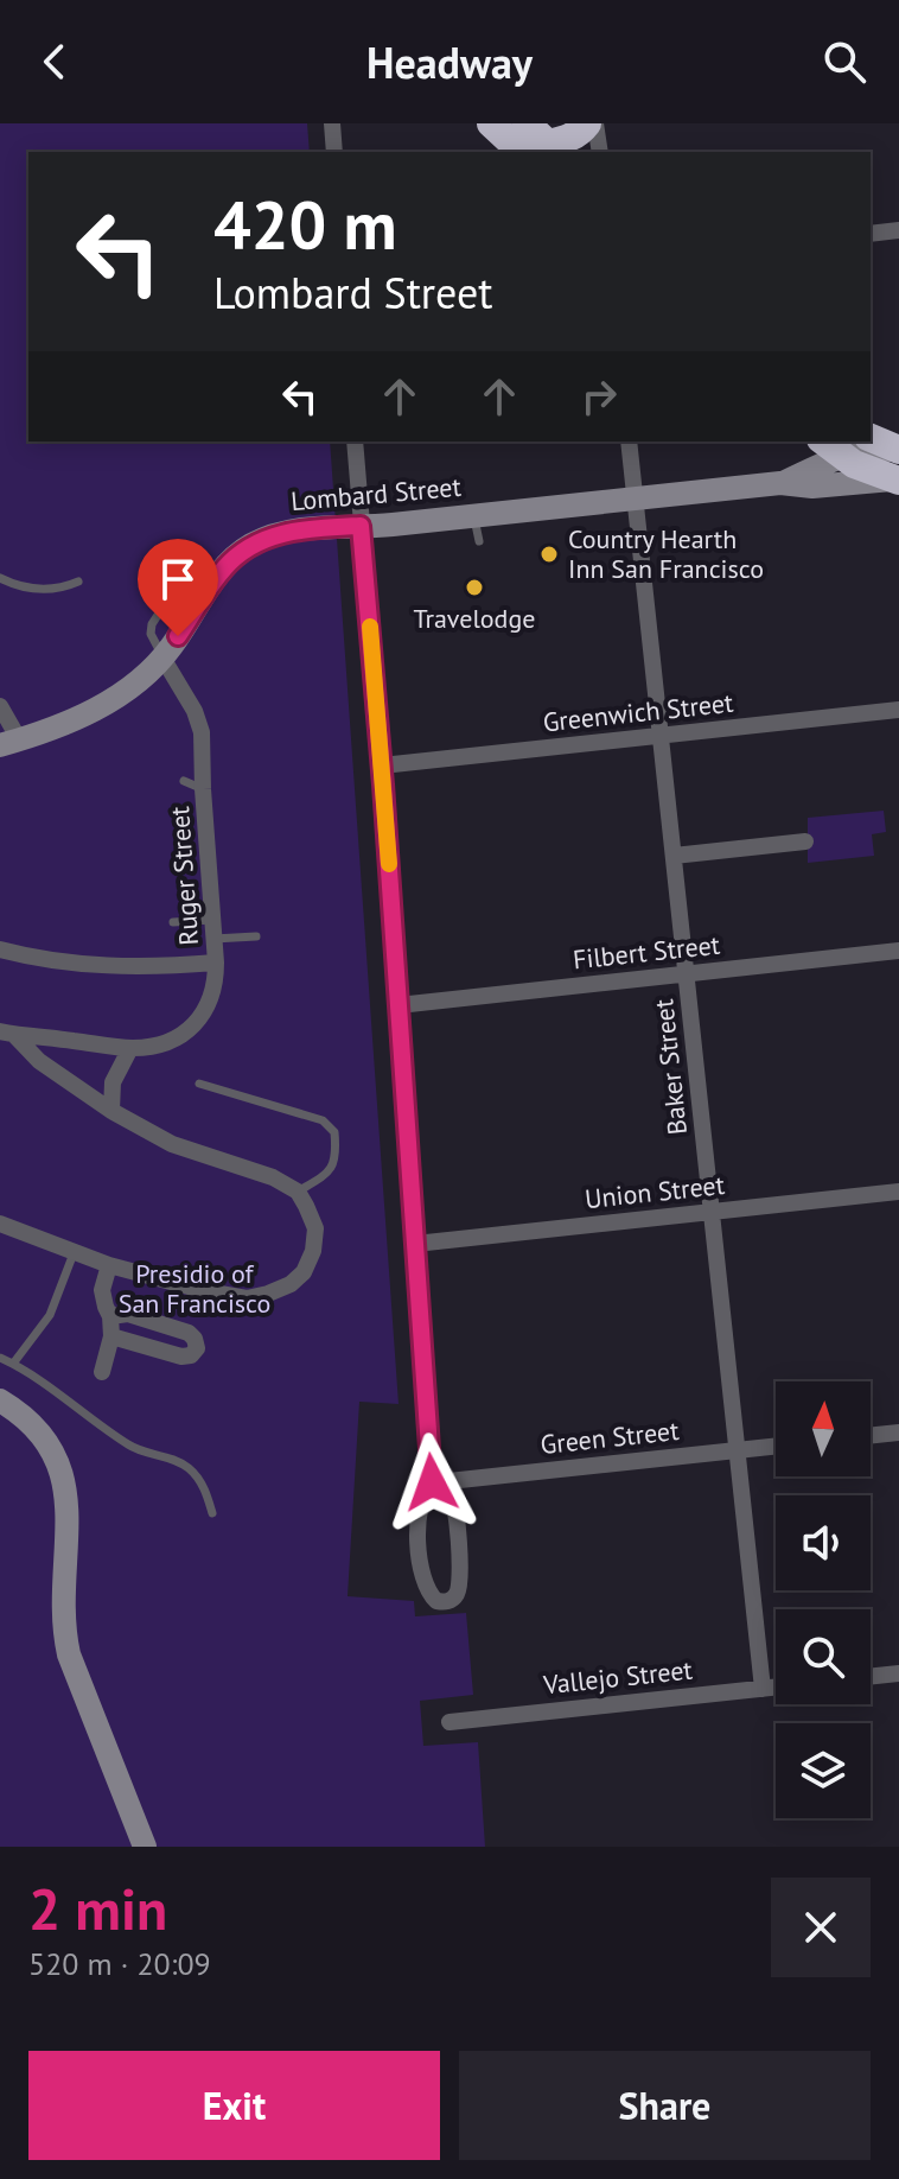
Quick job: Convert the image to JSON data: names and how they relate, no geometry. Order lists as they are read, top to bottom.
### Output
{
  "streets": {
    "street": [
      "Lombard Street",
      "Greenwich Street",
      "Ruger Street",
      "Filbert Street",
      "Baker Street",
      "Union Street",
      "Green Street",
      "Vallejo Street"
    ]
  },
  "crossings": [
    ["Lombard Street", "Ruger Street"],
    ["Lombard Street", "Baker Street"],
    ["Greenwich Street", "Baker Street"],
    ["Filbert Street", "Baker Street"],
    ["Baker Street", "Union Street"],
    ["Baker Street", "Green Street"],
    ["Baker Street", "Vallejo Street"]
  ],
  "parks": ["Presidio of San Francisco"],
  "places": ["Country Hearth Inn San Francisco", "Travelodge"],
  "north": "top",
  "page": {
    "header": "Headway",
    "turn": ["420 m", "Lombard Street"],
    "heading": ["2 min", "520 m · 20:09"],
    "buttons": ["Exit", "Share"]
  }
}
